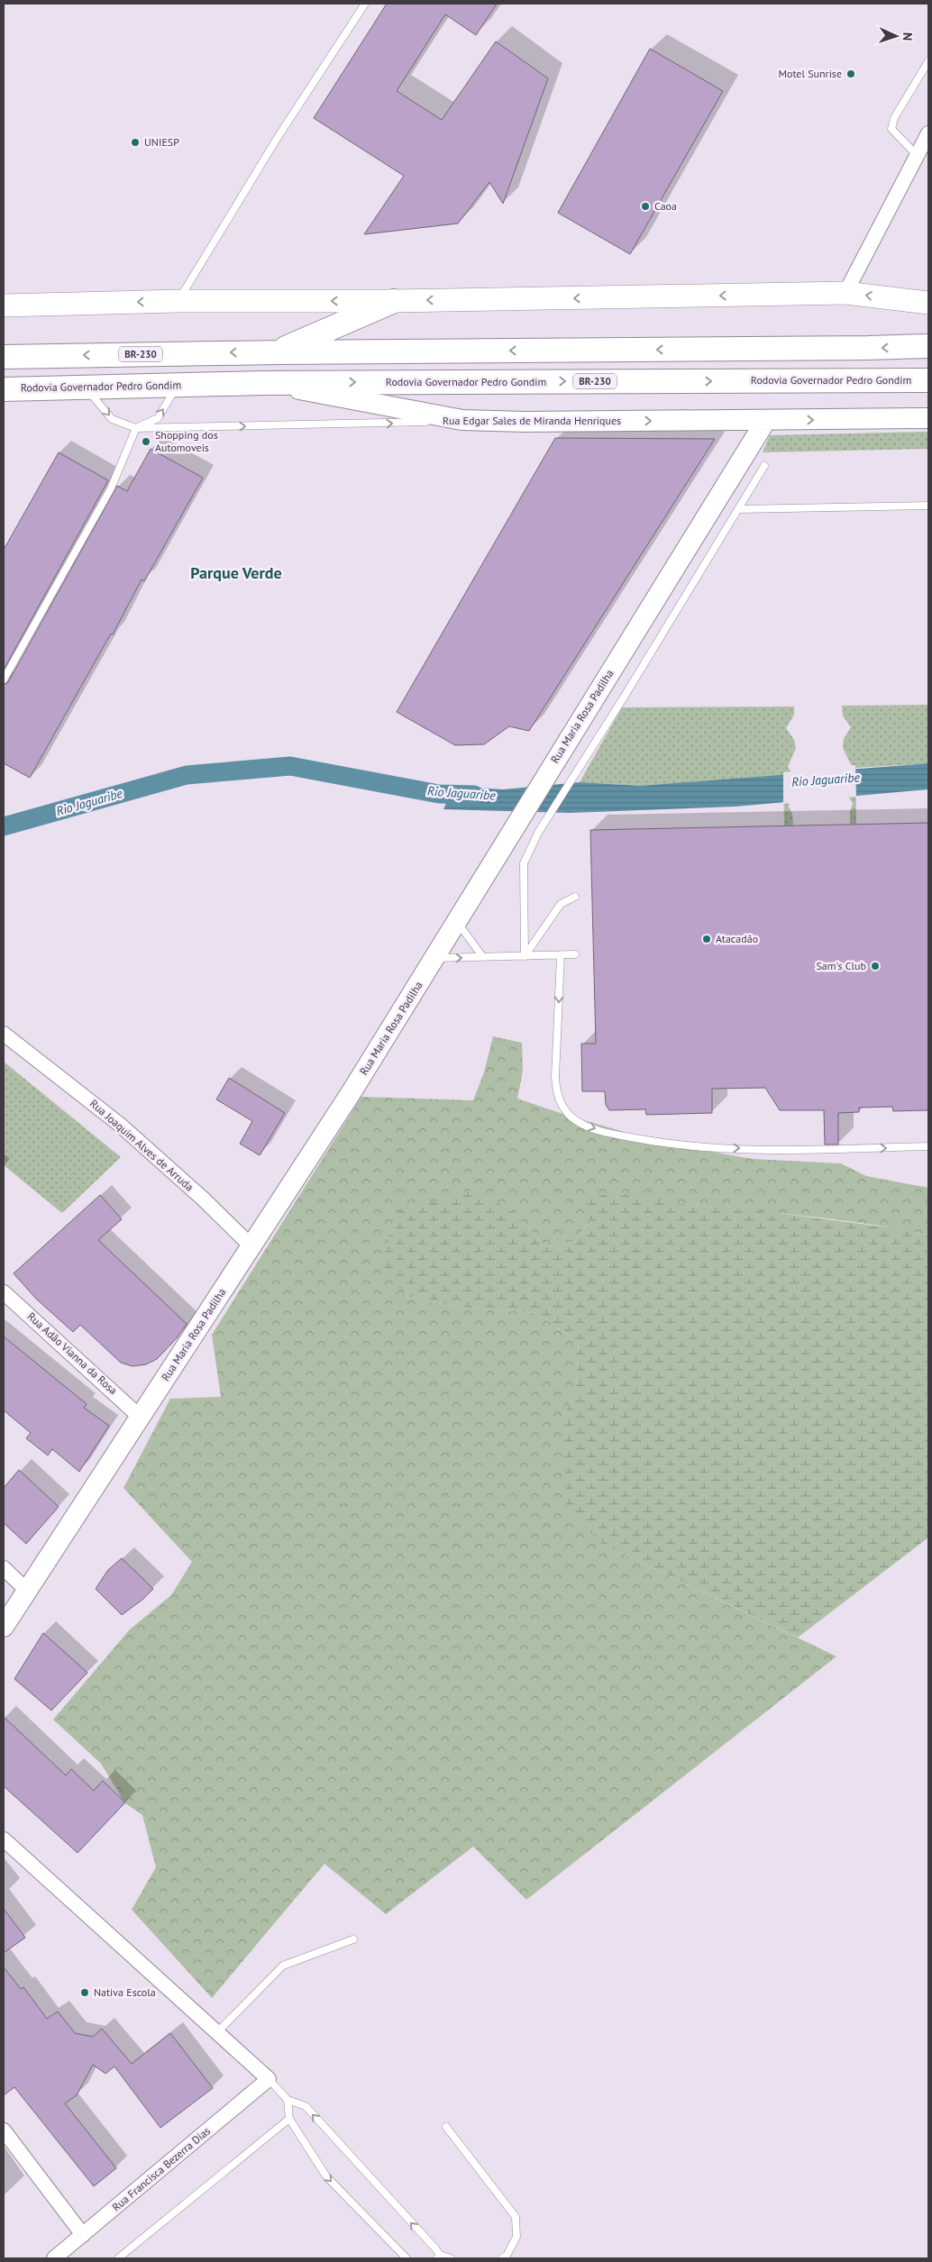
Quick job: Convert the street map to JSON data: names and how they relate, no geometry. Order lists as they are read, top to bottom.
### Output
{
  "streets": {
    "highway": ["BR-230", "Rodovia Governador Pedro Gondim"],
    "main road": ["Rua Edgar Sales de Miranda Henriques", "Rua Maria Rosa Padilha"],
    "street": ["Rua Joaquim Alves de Arruda", "Rua Adão Vianna da Rosa", "Rua Francisca Bezerra Dias"]
  },
  "crossings": [
    ["Rua Edgar Sales de Miranda Henriques", "Rua Maria Rosa Padilha"],
    ["Rua Maria Rosa Padilha", "Rua Joaquim Alves de Arruda"],
    ["Rua Maria Rosa Padilha", "Rua Adão Vianna da Rosa"]
  ],
  "districts": ["Parque Verde"],
  "water": ["Rio Jaguaribe"],
  "places": [
    "Motel Sunrise",
    "UNIESP",
    "Caoa",
    "Shopping dos Automoveis",
    "Atacadão",
    "Sam's Club",
    "Nativa Escola"
  ],
  "north": "right"
}
